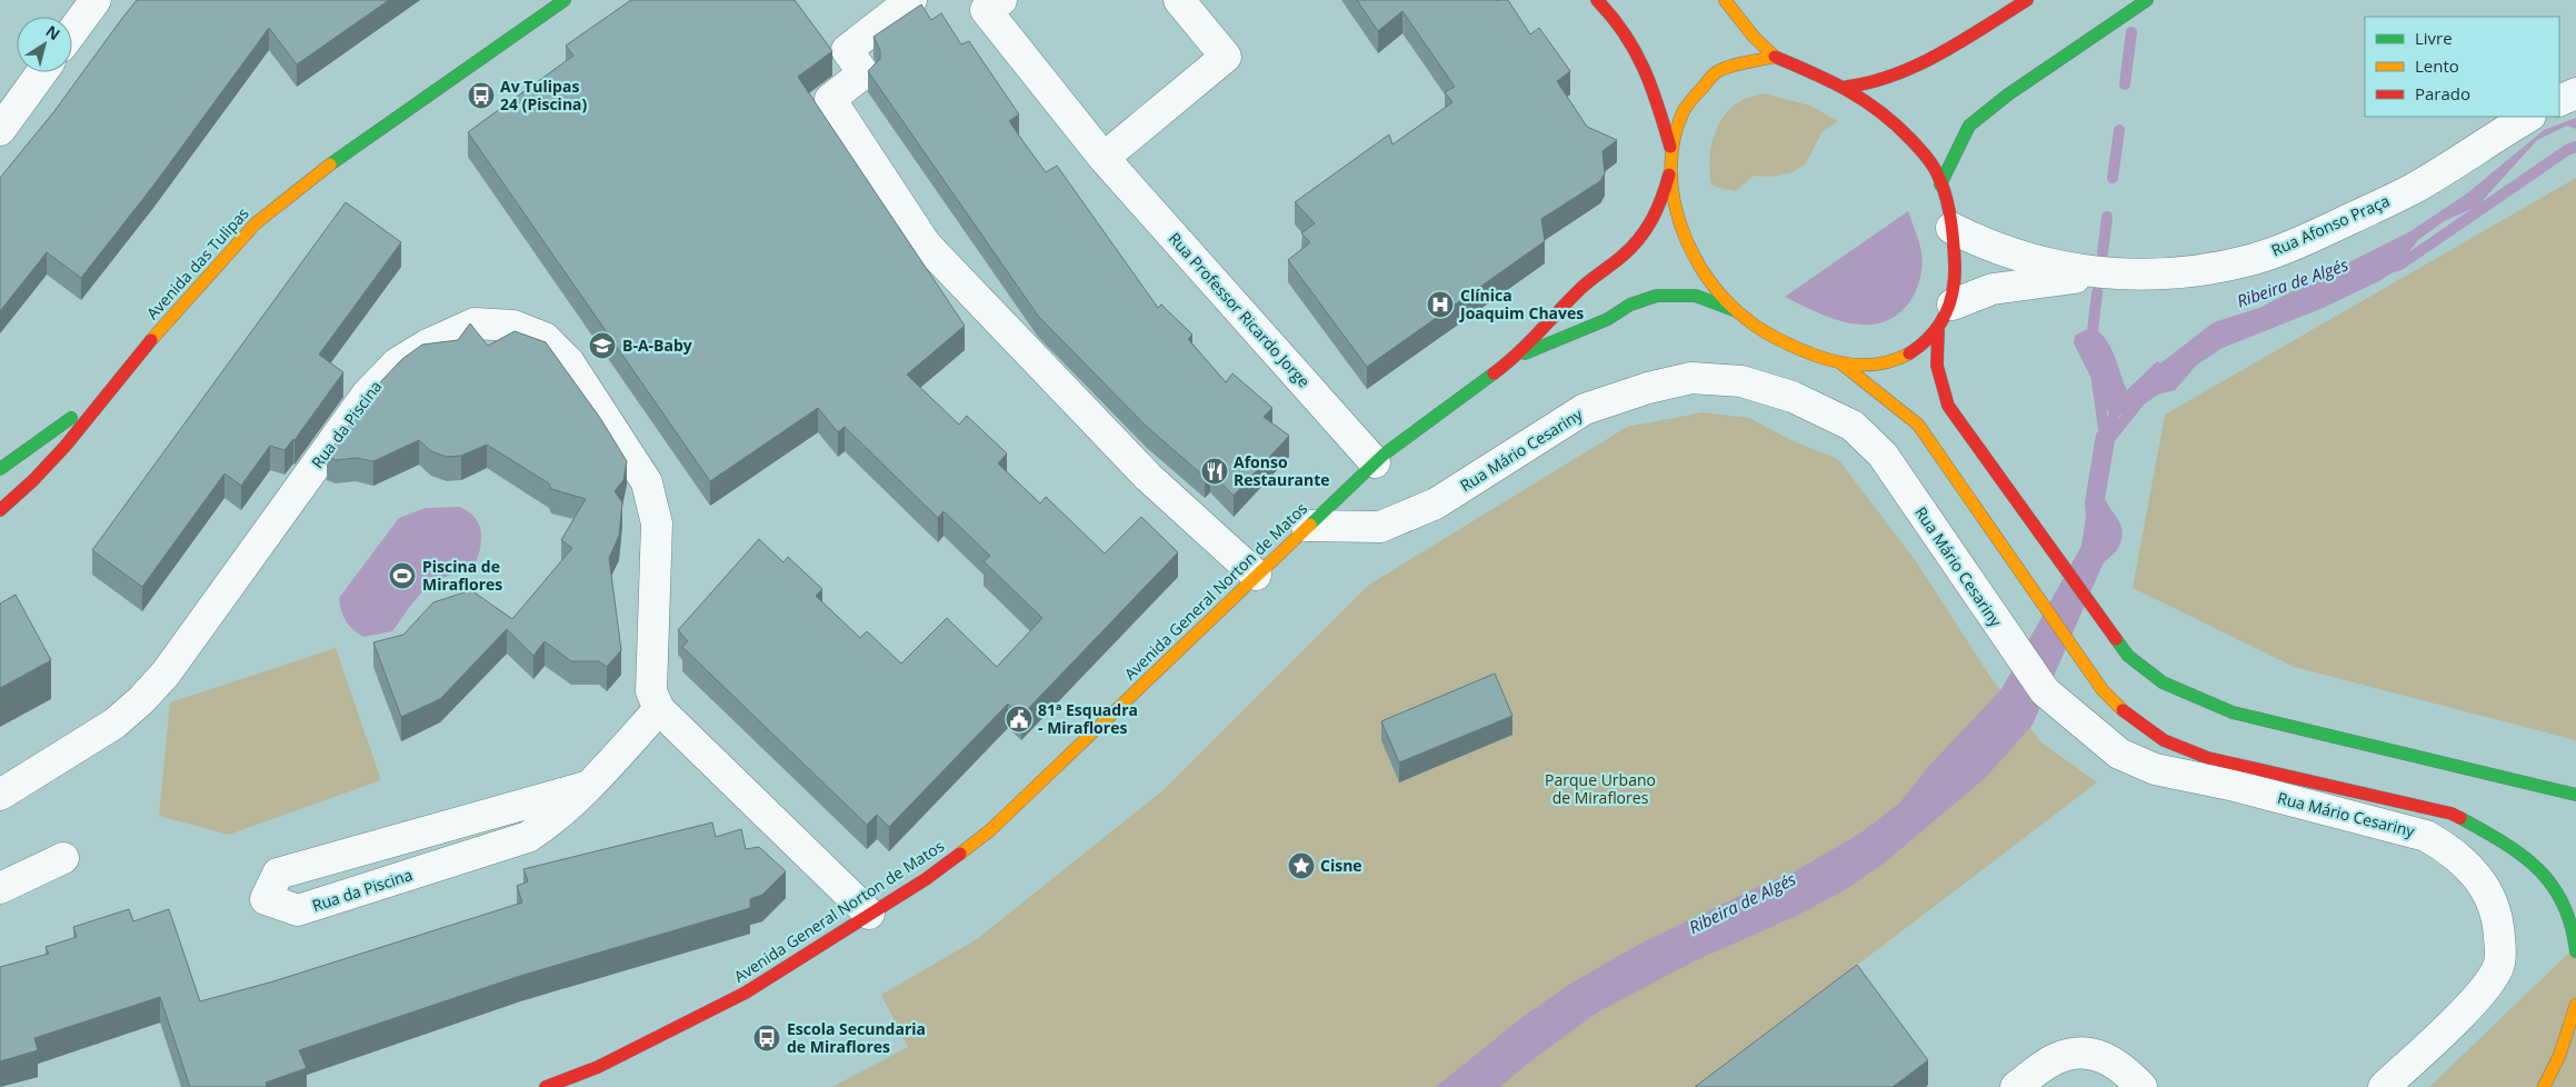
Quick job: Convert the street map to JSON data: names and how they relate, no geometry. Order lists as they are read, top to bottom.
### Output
{
  "streets": {
    "main road": ["Avenida das Tulipas", "Avenida General Norton de Matos"],
    "street": [
      "Rua Afonso Praça",
      "Rua Professor Ricardo Jorge",
      "Rua da Piscina",
      "Rua Mário Cesariny"
    ]
  },
  "crossings": [
    ["Rua Professor Ricardo Jorge", "Avenida General Norton de Matos"],
    ["Rua da Piscina", "Avenida General Norton de Matos"],
    ["Rua Mário Cesariny", "Avenida General Norton de Matos"]
  ],
  "water": ["Ribeira de Algés"],
  "parks": ["Parque Urbano de Miraflores"],
  "places": {
    "bus stop": ["Av Tulipas 24 (Piscina)", "Escola Secundaria de Miraflores"],
    "hospital": ["Clínica Joaquim Chaves"],
    "school or university": ["B-A-Baby"],
    "restaurant": ["Afonso Restaurante"],
    "sports": ["Piscina de Miraflores"],
    "public building": ["81ª Esquadra - Miraflores"],
    "place": ["Cisne"]
  },
  "legend": ["Livre", "Lento", "Parado"],
  "north": "top right"
}
